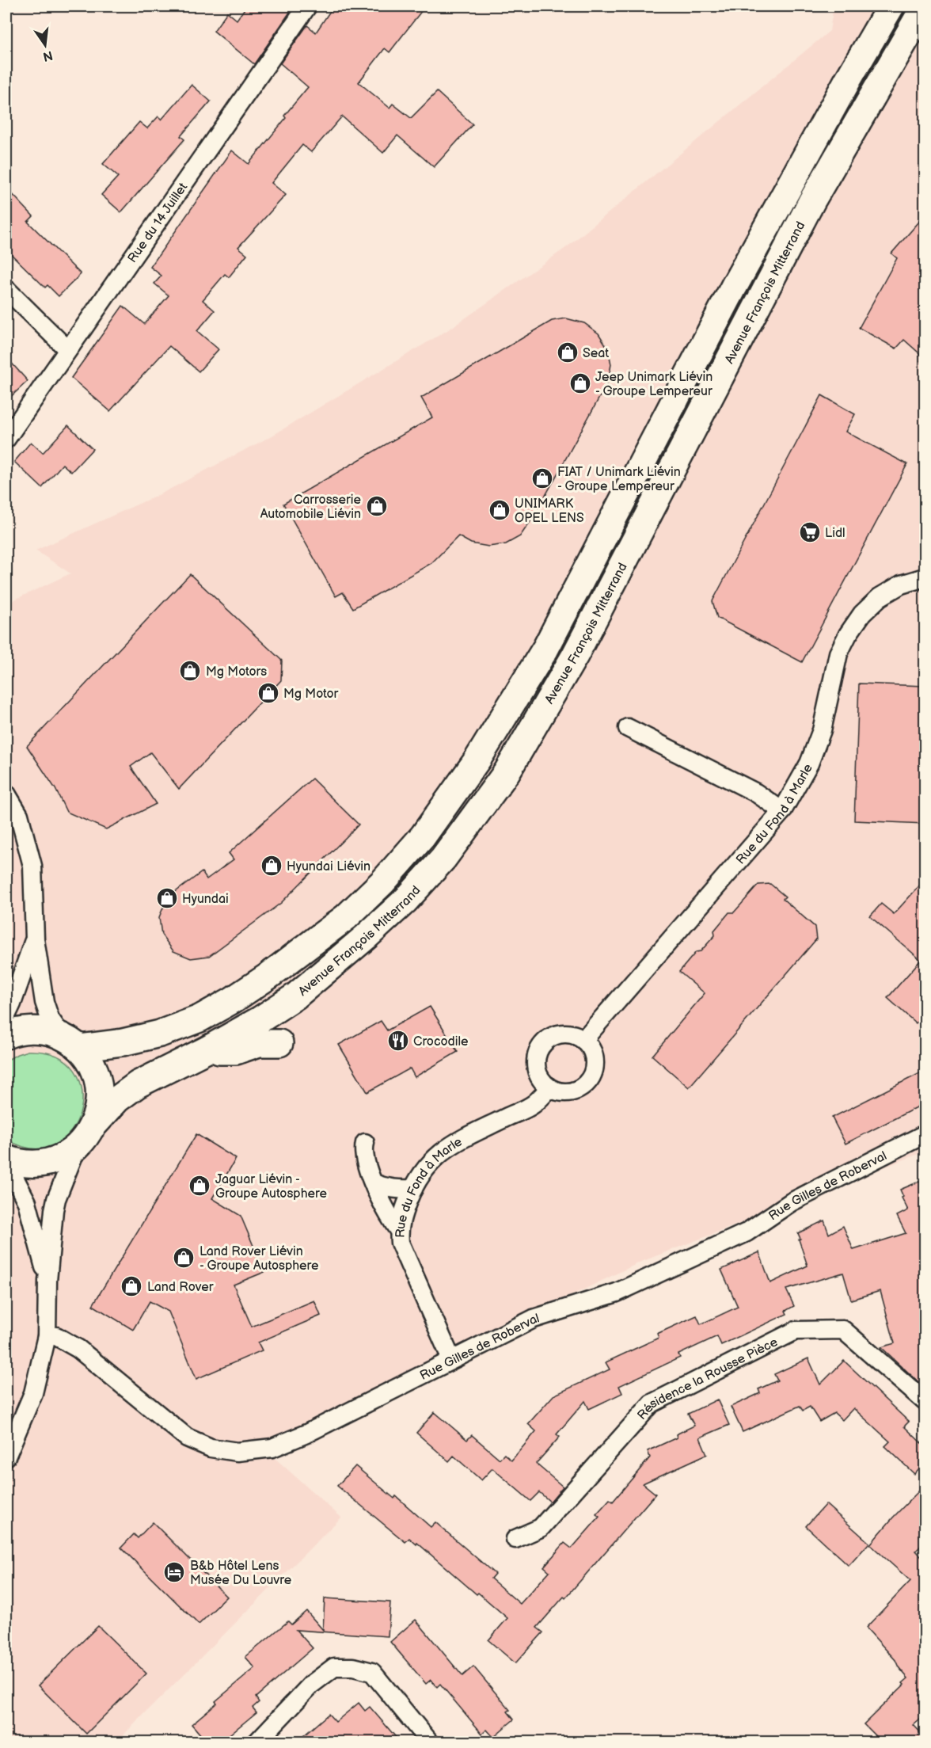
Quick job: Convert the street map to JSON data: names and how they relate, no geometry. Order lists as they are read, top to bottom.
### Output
{
  "streets": {
    "main road": ["Avenue François Mitterrand"],
    "street": [
      "Rue du 14 Juillet",
      "Rue du Fond à Marle",
      "Rue Gilles de Roberval",
      "Résidence la Rousse Pièce"
    ]
  },
  "crossings": [
    ["Rue du Fond à Marle", "Rue Gilles de Roberval"]
  ],
  "places": {
    "shop": [
      "Seat",
      "Jeep Unimark Liévin - Groupe Lempereur",
      "FIAT / Unimark Liévin - Groupe Lempereur",
      "Carrosserie Automobile Liévin",
      "UNIMARK OPEL LENS",
      "Mg Motors",
      "Mg Motor",
      "Hyundai Liévin",
      "Hyundai",
      "Jaguar Liévin - Groupe Autosphere",
      "Land Rover Liévin - Groupe Autosphere",
      "Land Rover"
    ],
    "supermarket": ["Lidl"],
    "restaurant": ["Crocodile"],
    "hotel": ["B&b Hôtel Lens Musée Du Louvre"]
  },
  "north": "bottom"
}
